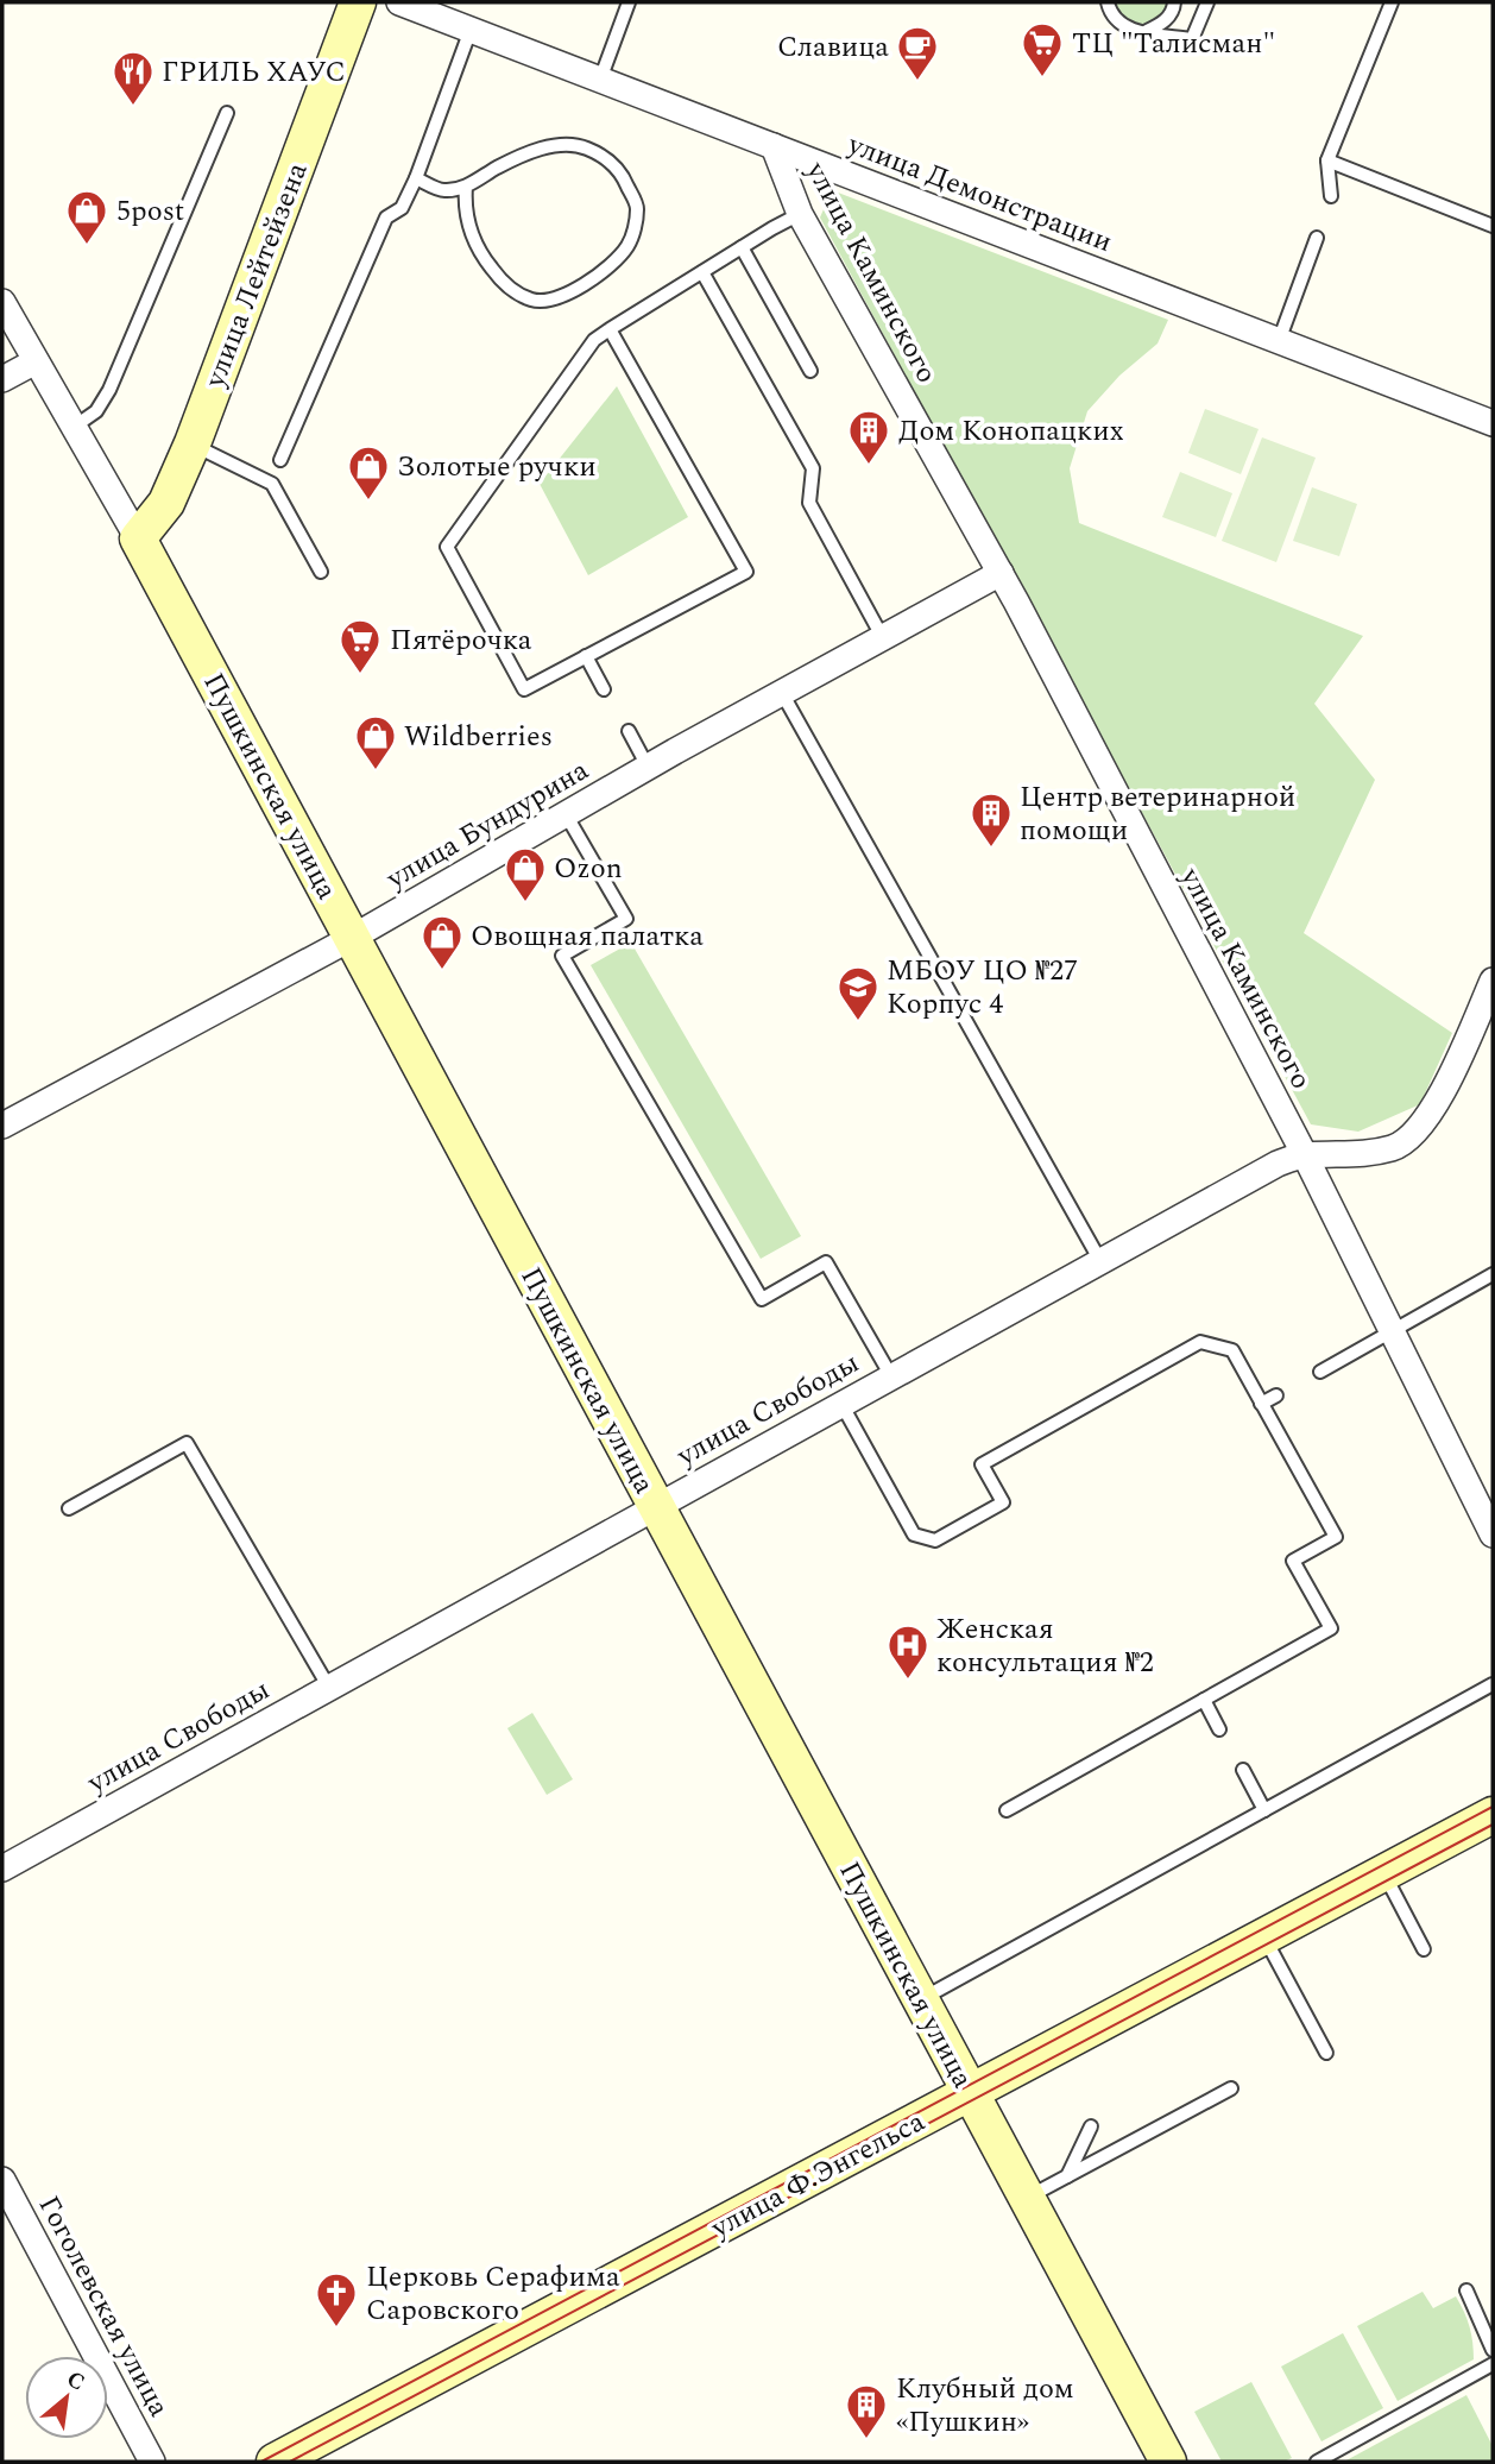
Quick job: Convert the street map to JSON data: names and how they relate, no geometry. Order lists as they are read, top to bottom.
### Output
{
  "streets": {
    "street": [
      "улица Демонстрации",
      "улица Каминского",
      "улица Лейтейзена",
      "Пушкинская улица",
      "улица Бундурина",
      "улица Свободы",
      "улица Ф.Энгельса",
      "Гоголевская улица"
    ]
  },
  "crossings": [
    ["улица Демонстрации", "улица Каминского"],
    ["улица Каминского", "улица Бундурина"],
    ["улица Каминского", "улица Свободы"],
    ["улица Лейтейзена", "Пушкинская улица"],
    ["Пушкинская улица", "улица Бундурина"],
    ["Пушкинская улица", "улица Свободы"],
    ["Пушкинская улица", "улица Ф.Энгельса"]
  ],
  "places": {
    "supermarket": ["ТЦ \"Талисман\"", "Пятёрочка"],
    "cafe": ["Славица"],
    "restaurant": ["ГРИЛЬ ХАУС"],
    "shop": [
      "5post",
      "Золотые ручки",
      "Wildberries",
      "Ozon",
      "Овощная палатка"
    ],
    "building": ["Дом Конопацких", "Центр ветеринарной помощи", "Клубный дом «Пушкин»"],
    "school or university": ["МБОУ ЦО №27 Корпус 4"],
    "hospital": ["Женская консультация №2"],
    "church": ["Церковь Серафима Саровского"]
  },
  "north": "top right"
}
